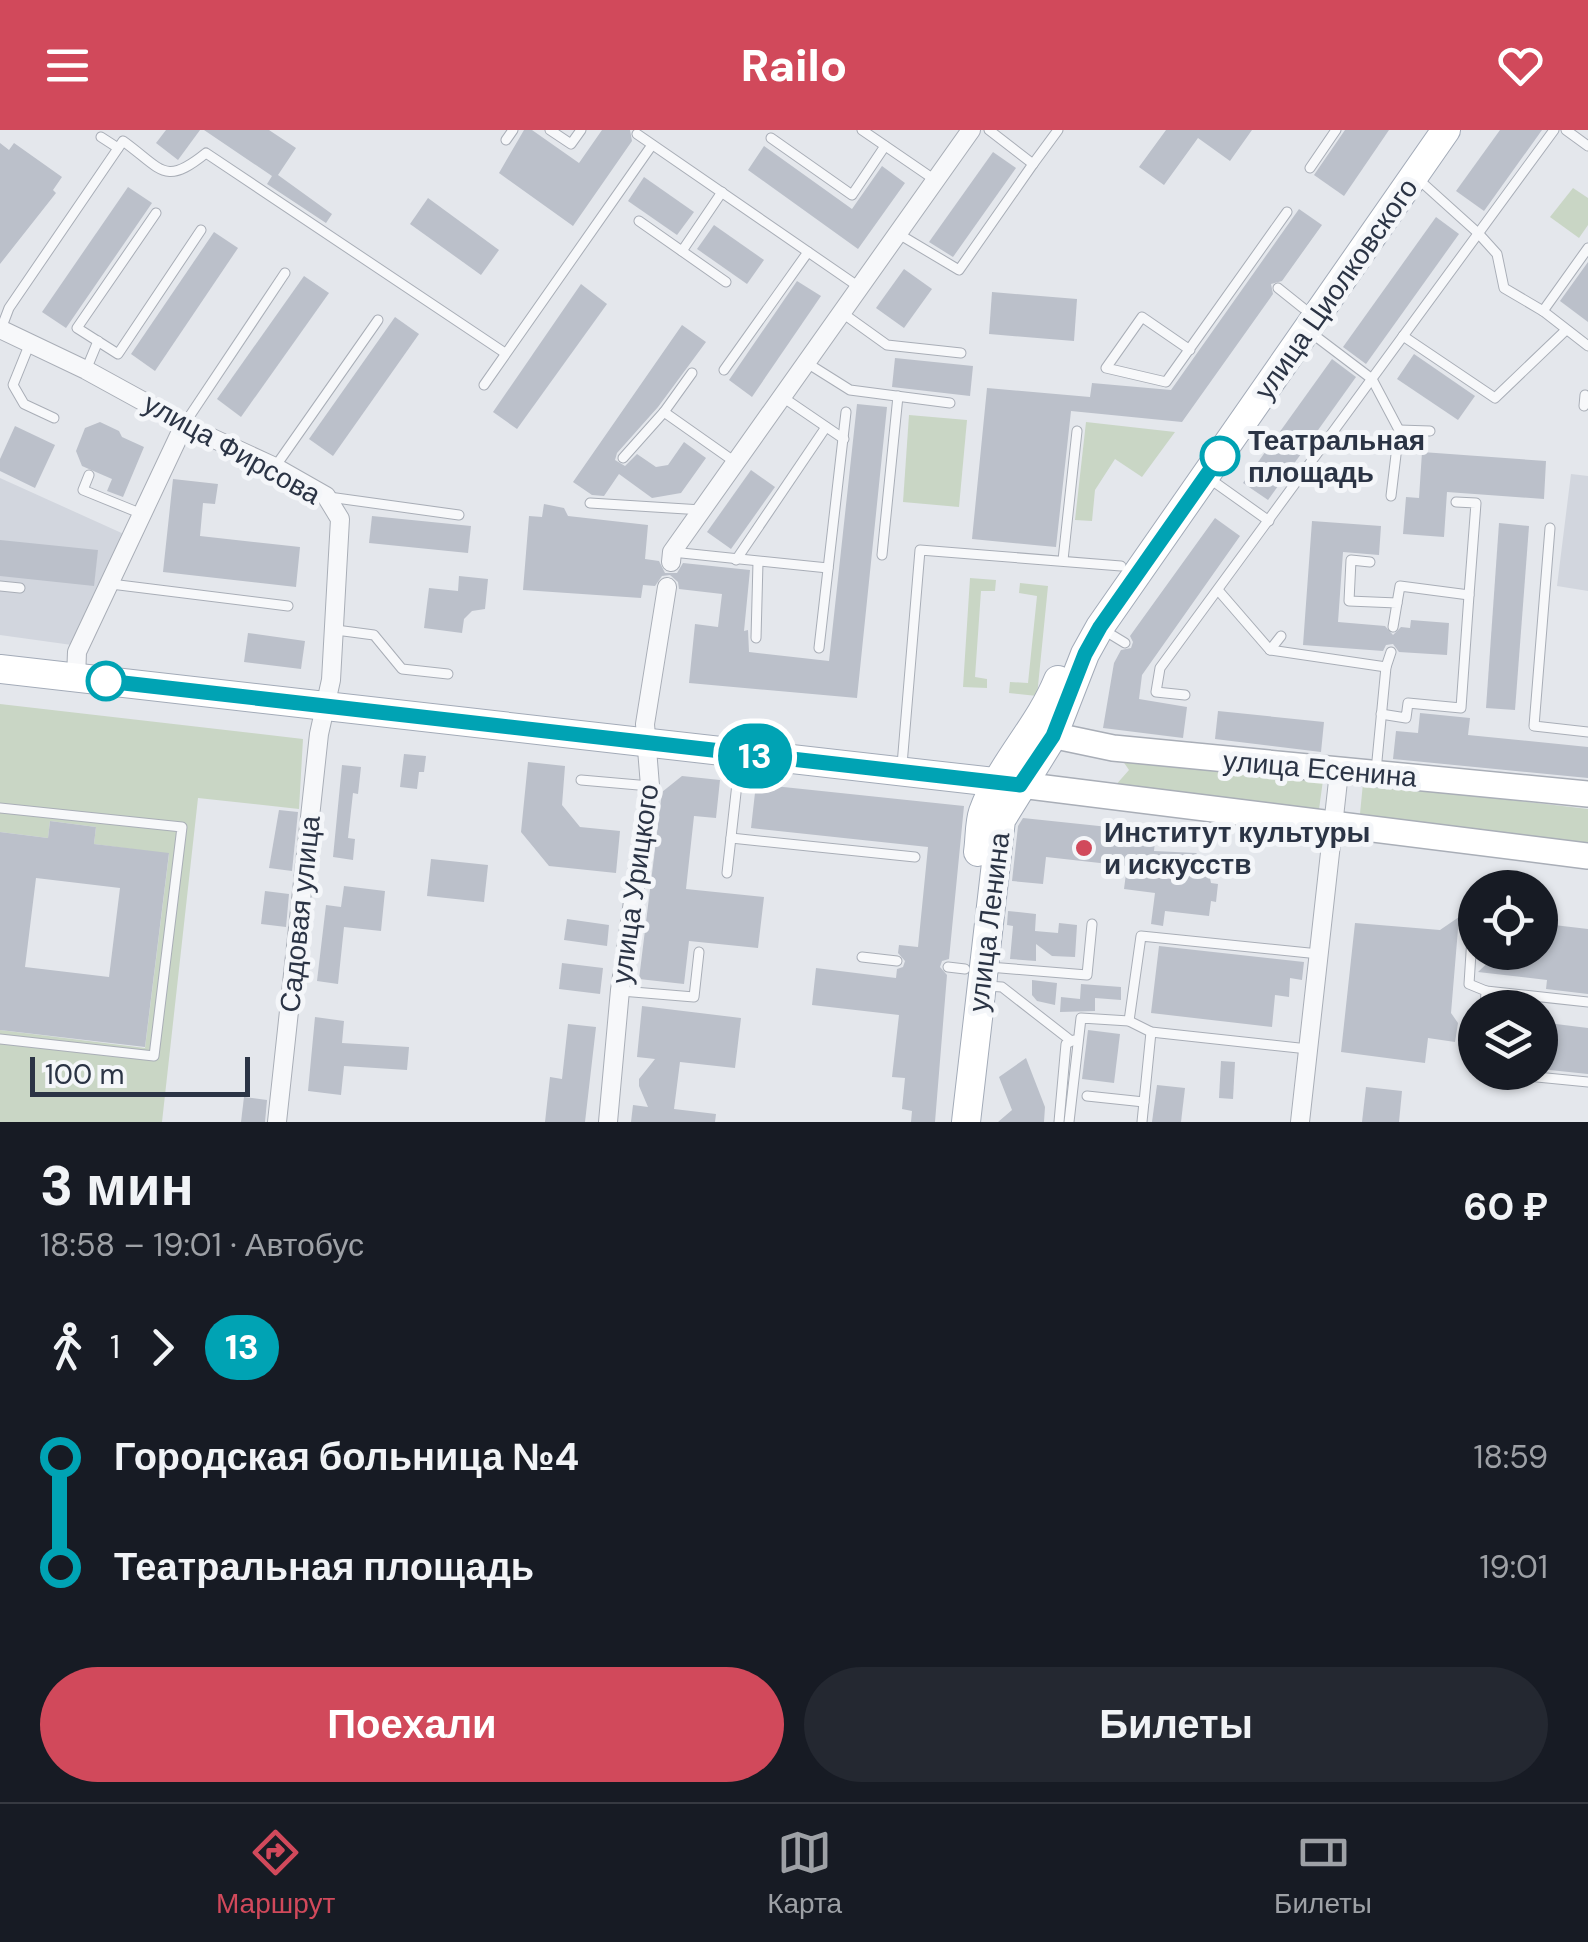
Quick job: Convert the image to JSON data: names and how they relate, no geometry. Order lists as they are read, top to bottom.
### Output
{
  "streets": {
    "main road": ["улица Циолковского", "улица Есенина", "улица Ленина"],
    "street": ["улица Фирсова", "улица Урицкого", "Садовая улица"]
  },
  "crossings": [
    ["улица Циолковского", "улица Есенина"],
    ["улица Циолковского", "улица Ленина"],
    ["улица Фирсова", "улица Есенина"],
    ["улица Фирсова", "Садовая улица"],
    ["улица Есенина", "улица Урицкого"],
    ["улица Есенина", "Садовая улица"],
    ["улица Есенина", "улица Ленина"]
  ],
  "places": ["Театральная площадь", "Институт культуры и искусств"],
  "lines": ["bus line 13"],
  "scale_bar": "100 m",
  "page": {
    "header": "Railo",
    "on_map": "13",
    "scale": "100 m",
    "heading": ["3 мин", "18:58 – 19:01 · Автобус", "60 ₽"],
    "legs": ["1", "13"],
    "list": [
      {
        "name": "Городская больница №4",
        "value": "18:59"
      },
      {
        "name": "Театральная площадь",
        "value": "19:01"
      }
    ],
    "buttons": ["Поехали", "Билеты"],
    "tabs": ["Маршрут", "Карта", "Билеты"]
  }
}
